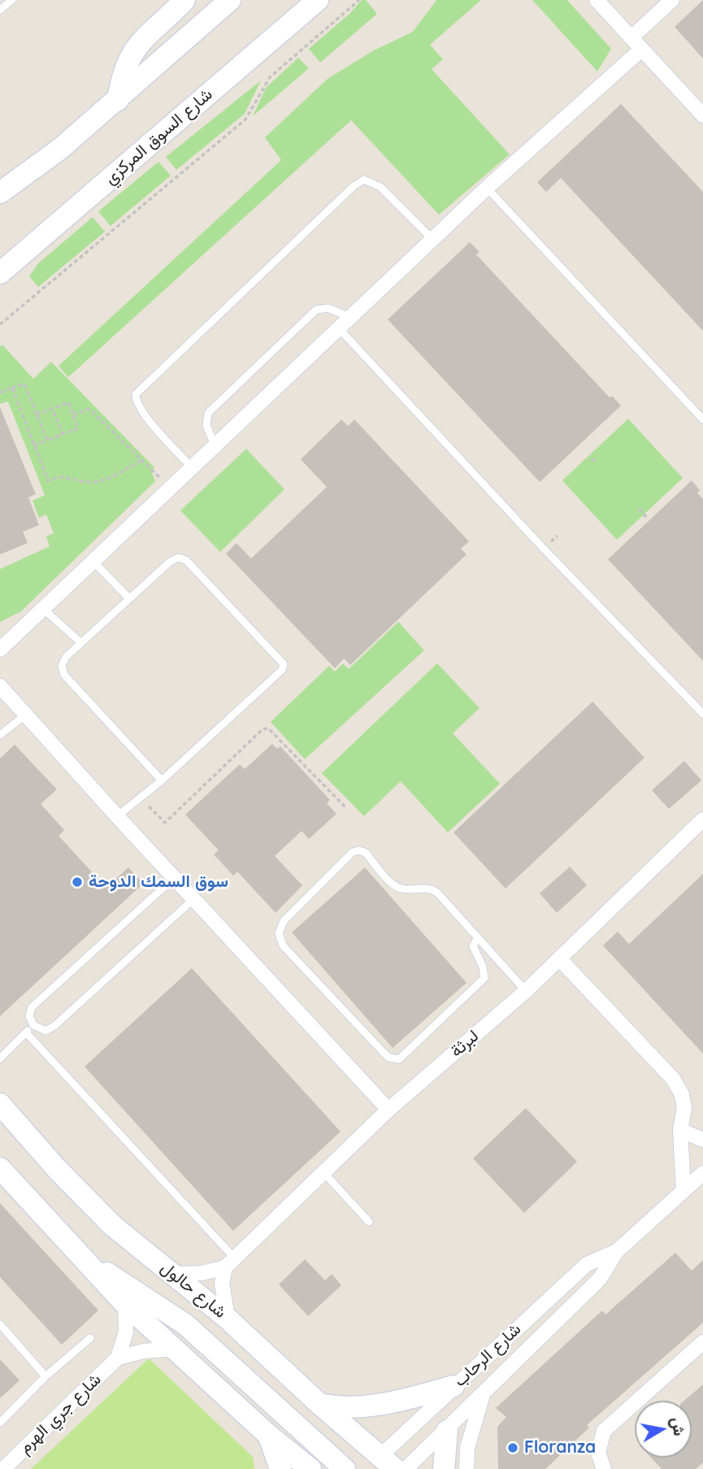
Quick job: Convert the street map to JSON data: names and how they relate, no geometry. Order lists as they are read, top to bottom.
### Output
{
  "streets": {
    "main road": ["شارع السوق المركزي", "شارع حالول"],
    "street": ["لبرثة", "شارع الرحاب", "شارع جري الهرم"]
  },
  "crossings": [
    ["شارع حالول", "شارع الرحاب"]
  ],
  "places": ["سوق السمك الدوحة", "Floranza"],
  "north": "right"
}
